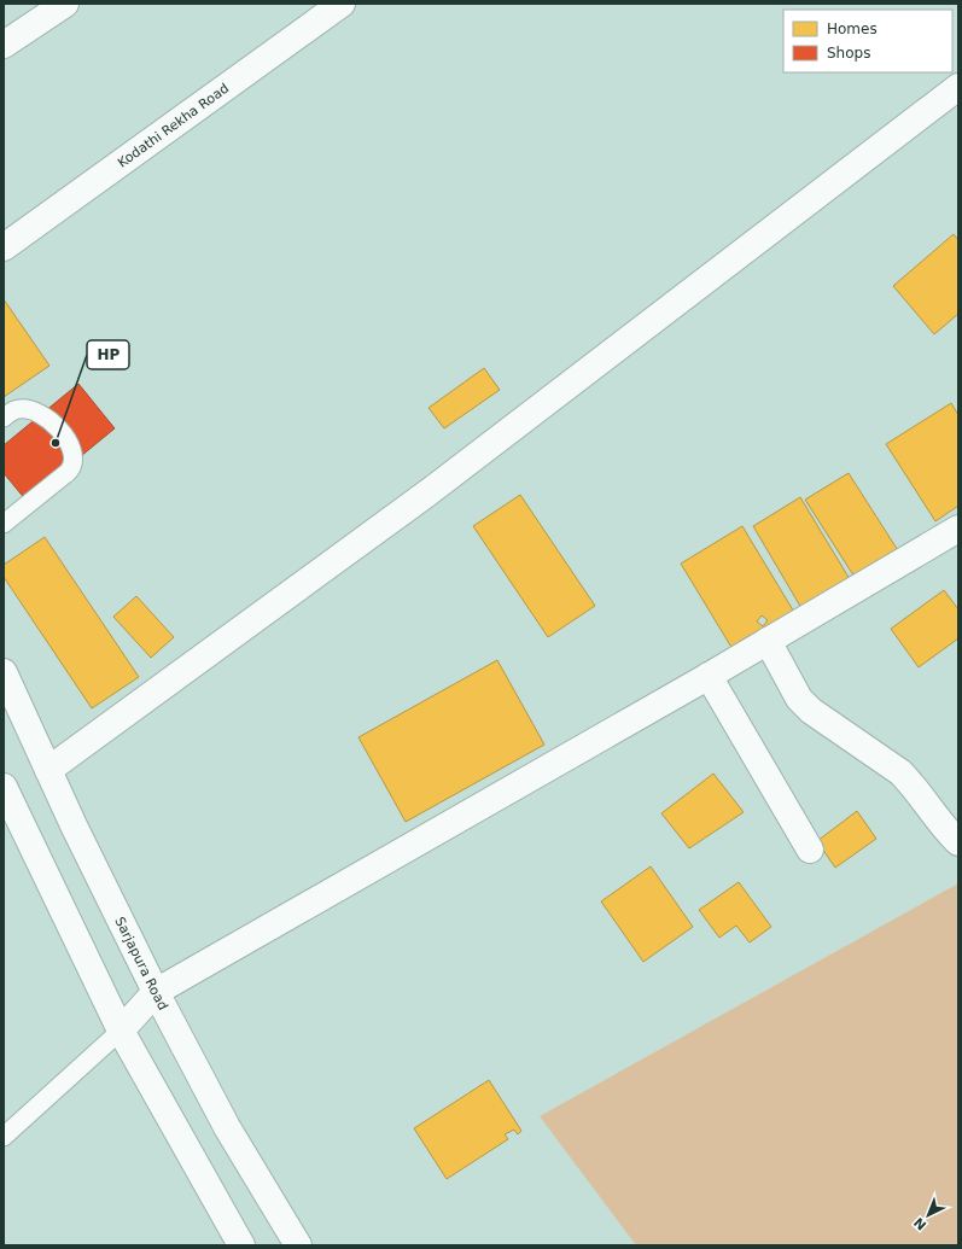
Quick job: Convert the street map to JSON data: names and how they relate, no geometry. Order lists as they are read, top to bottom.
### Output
{
  "streets": {
    "street": ["Kodathi Rekha Road", "Sarjapura Road"]
  },
  "places": ["HP"],
  "legend": ["Homes", "Shops"],
  "north": "bottom left"
}
